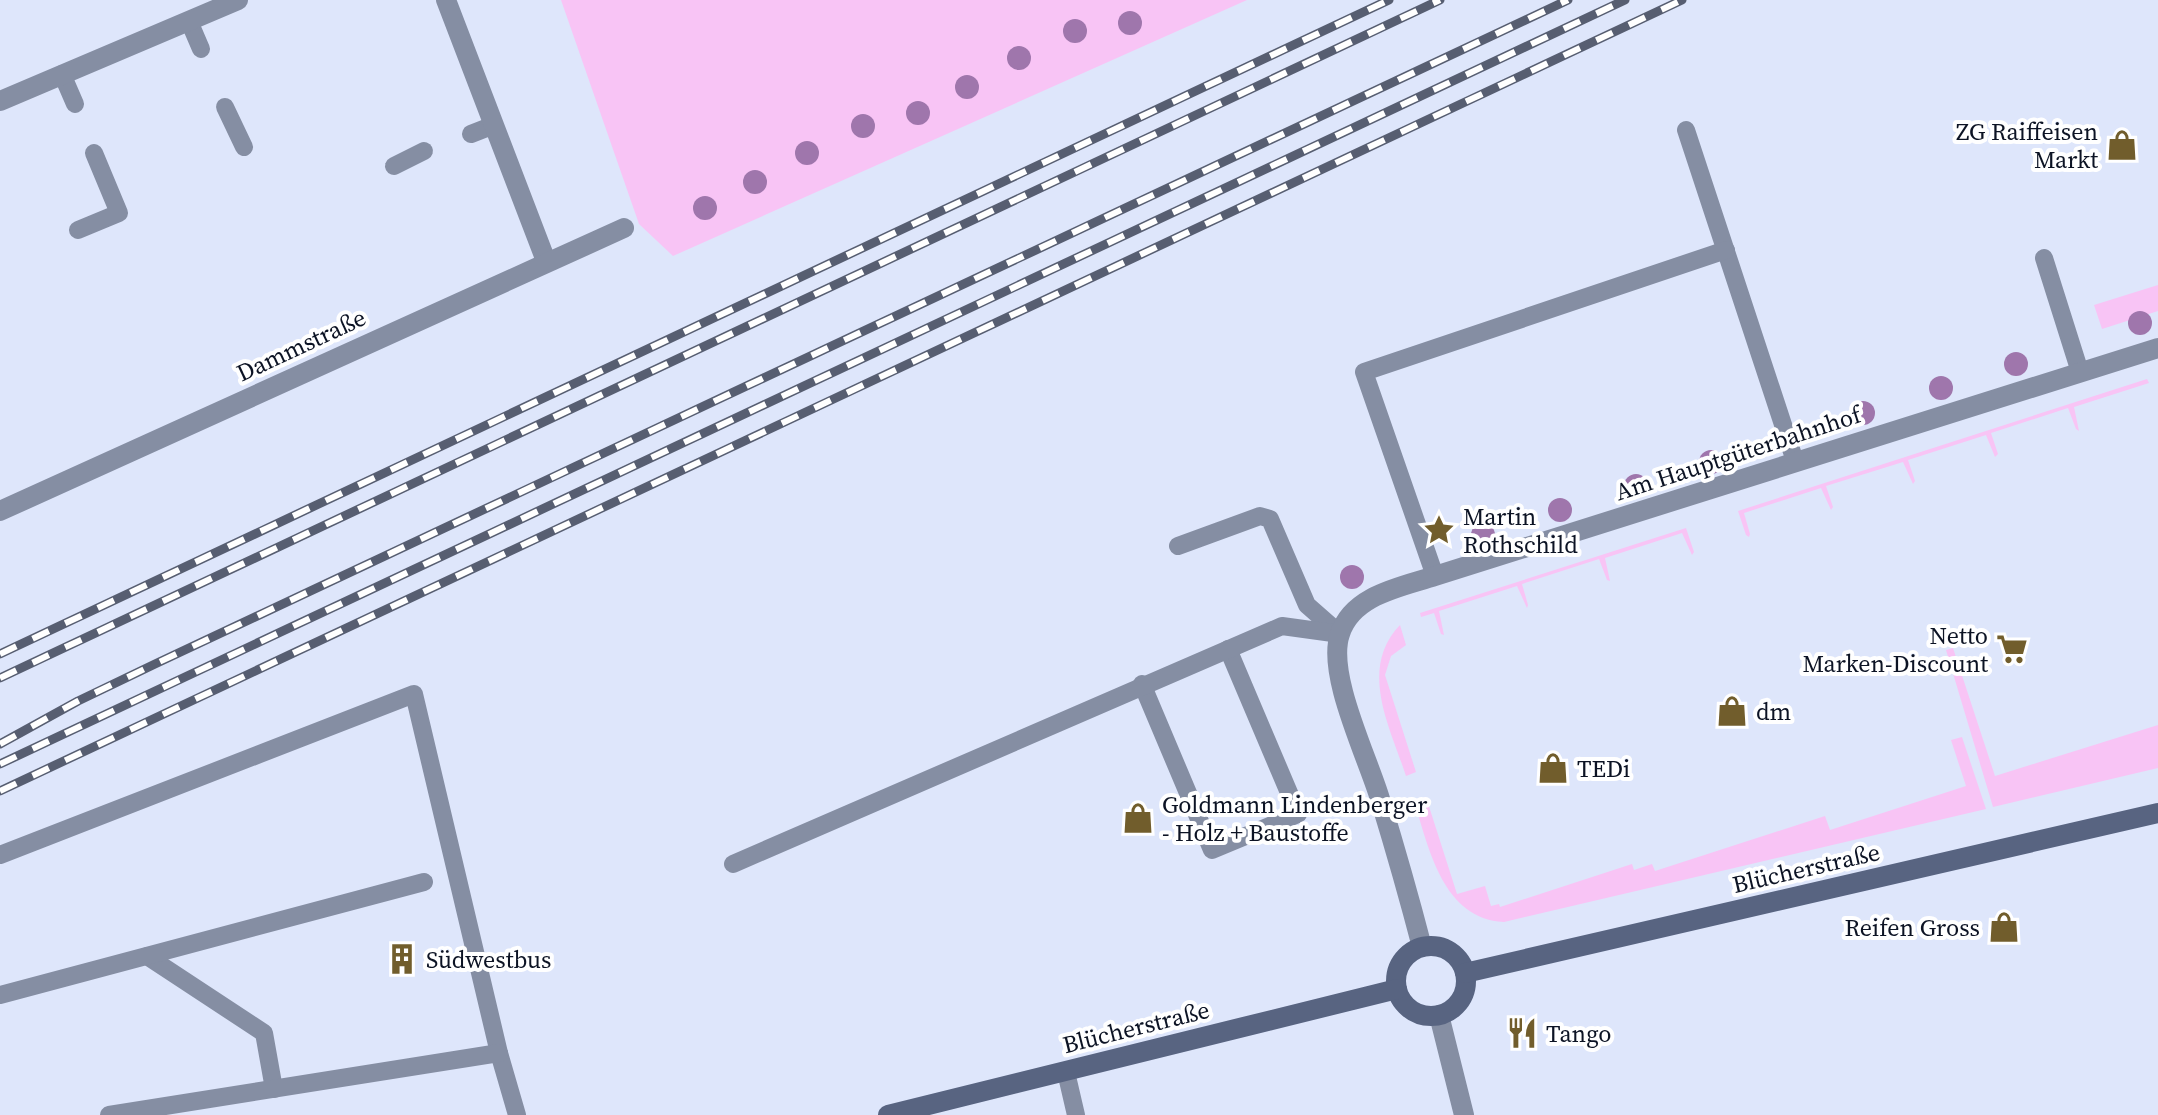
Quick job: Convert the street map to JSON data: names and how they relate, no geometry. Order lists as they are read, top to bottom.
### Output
{
  "streets": {
    "main road": ["Blücherstraße"],
    "street": ["Dammstraße", "Am Hauptgüterbahnhof"]
  },
  "places": {
    "shop": [
      "ZG Raiffeisen Markt",
      "dm",
      "TEDi",
      "Goldmann Lindenberger - Holz + Baustoffe",
      "Reifen Gross"
    ],
    "place": ["Martin Rothschild"],
    "supermarket": ["Netto Marken-Discount"],
    "building": ["Südwestbus"],
    "restaurant": ["Tango"]
  }
}
